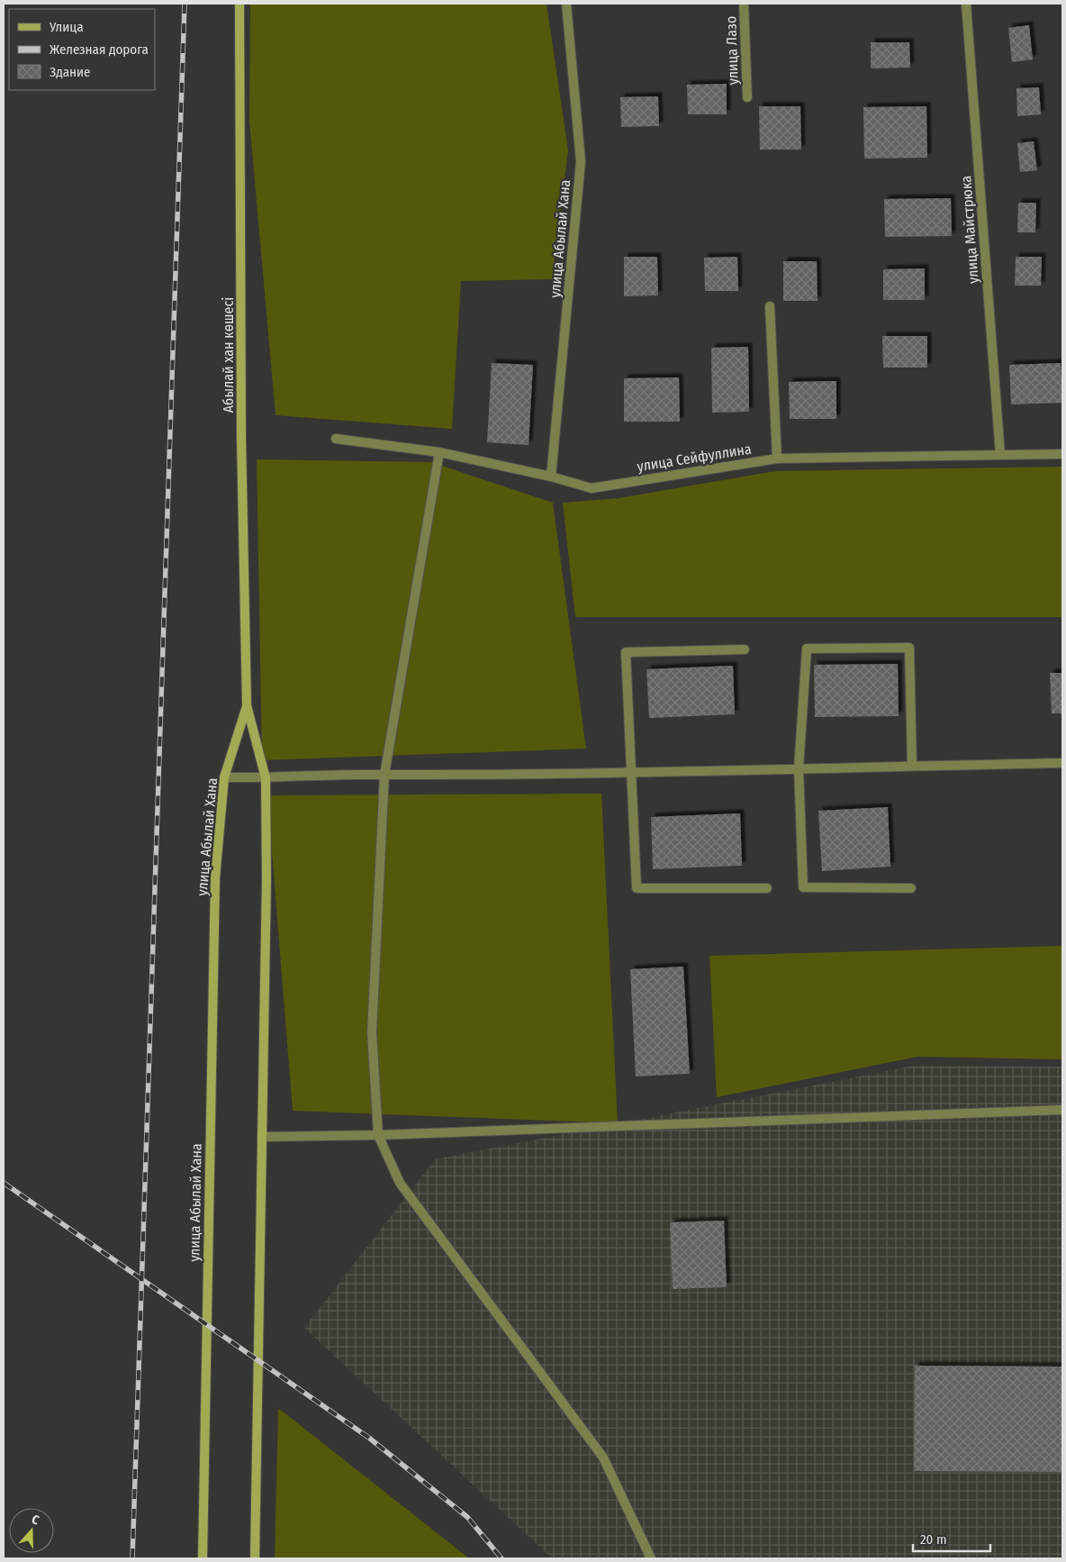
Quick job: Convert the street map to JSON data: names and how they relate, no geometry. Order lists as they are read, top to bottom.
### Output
{
  "streets": {
    "main road": ["улица Абылай Хана", "Абылай хан көшесі"],
    "street": ["улица Лазо", "улица Майстрюка", "улица Сейфуллина"]
  },
  "crossings": [
    ["улица Майстрюка", "улица Сейфуллина"],
    ["улица Абылай Хана", "Абылай хан көшесі"],
    ["улица Абылай Хана", "улица Сейфуллина"]
  ],
  "legend": ["Улица", "Железная дорога", "Здание"],
  "scale_bar": "20 m",
  "north": "top"
}
